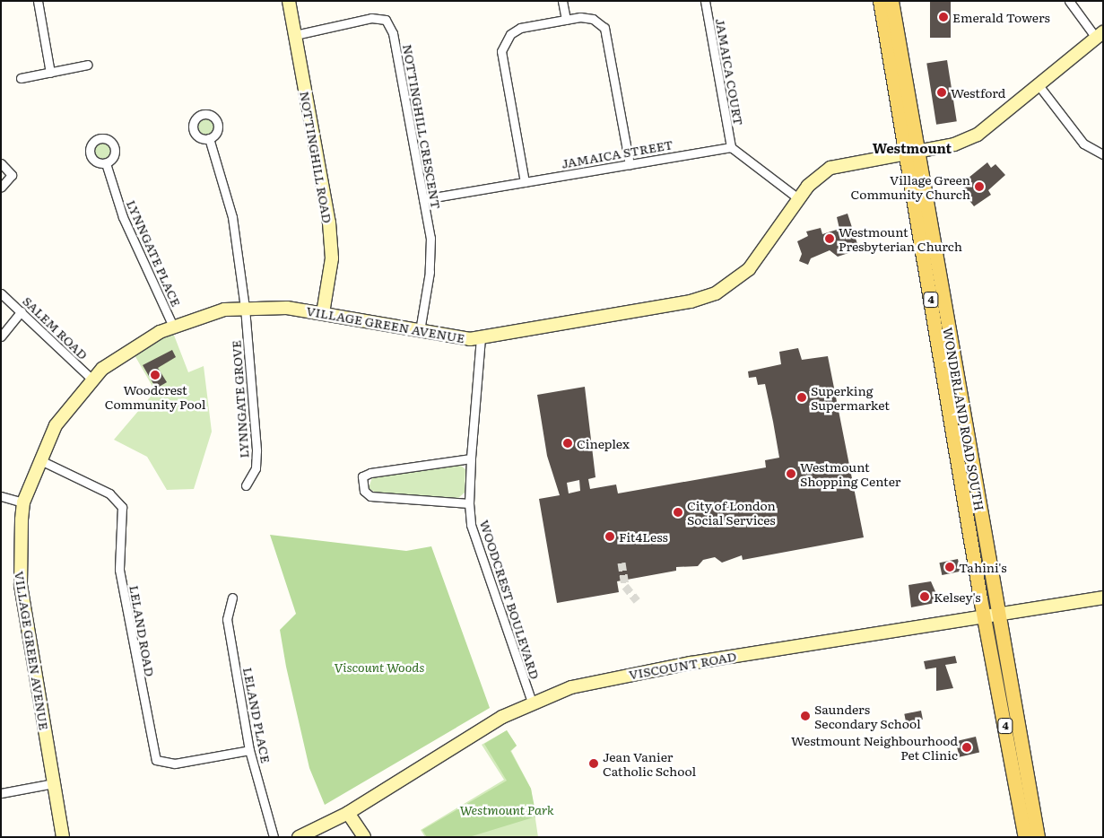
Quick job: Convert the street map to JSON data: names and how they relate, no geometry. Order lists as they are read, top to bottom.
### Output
{
  "streets": {
    "main road": ["4", "WONDERLAND ROAD SOUTH"],
    "street": [
      "JAMAICA COURT",
      "NOTTINGHILL CRESCENT",
      "JAMAICA STREET",
      "NOTTINGHILL ROAD",
      "LYNNGATE PLACE",
      "VILLAGE GREEN AVENUE",
      "SALEM ROAD",
      "LYNNGATE GROVE",
      "WOODCREST BOULEVARD",
      "LELAND ROAD",
      "VISCOUNT ROAD",
      "LELAND PLACE"
    ]
  },
  "crossings": [
    ["JAMAICA COURT", "JAMAICA STREET"],
    ["NOTTINGHILL CRESCENT", "JAMAICA STREET"],
    ["NOTTINGHILL CRESCENT", "NOTTINGHILL ROAD"],
    ["NOTTINGHILL CRESCENT", "VILLAGE GREEN AVENUE"],
    ["NOTTINGHILL ROAD", "VILLAGE GREEN AVENUE"],
    ["LYNNGATE PLACE", "VILLAGE GREEN AVENUE"],
    ["VILLAGE GREEN AVENUE", "SALEM ROAD"],
    ["VILLAGE GREEN AVENUE", "LYNNGATE GROVE"],
    ["VILLAGE GREEN AVENUE", "WONDERLAND ROAD SOUTH"],
    ["VILLAGE GREEN AVENUE", "WOODCREST BOULEVARD"],
    ["VILLAGE GREEN AVENUE", "LELAND ROAD"],
    ["WONDERLAND ROAD SOUTH", "VISCOUNT ROAD"],
    ["WOODCREST BOULEVARD", "VISCOUNT ROAD"],
    ["LELAND ROAD", "LELAND PLACE"]
  ],
  "districts": ["Westmount"],
  "parks": ["Viscount Woods", "Westmount Park"],
  "places": [
    "Emerald Towers",
    "Westford",
    "Village Green Community Church",
    "Westmount Presbyterian Church",
    "Woodcrest Community Pool",
    "Superking Supermarket",
    "Cineplex",
    "Westmount Shopping Center",
    "City of London Social Services",
    "Fit4Less",
    "Tahini's",
    "Kelsey's",
    "Saunders Secondary School",
    "Westmount Neighbourhood Pet Clinic",
    "Jean Vanier Catholic School"
  ]
}
